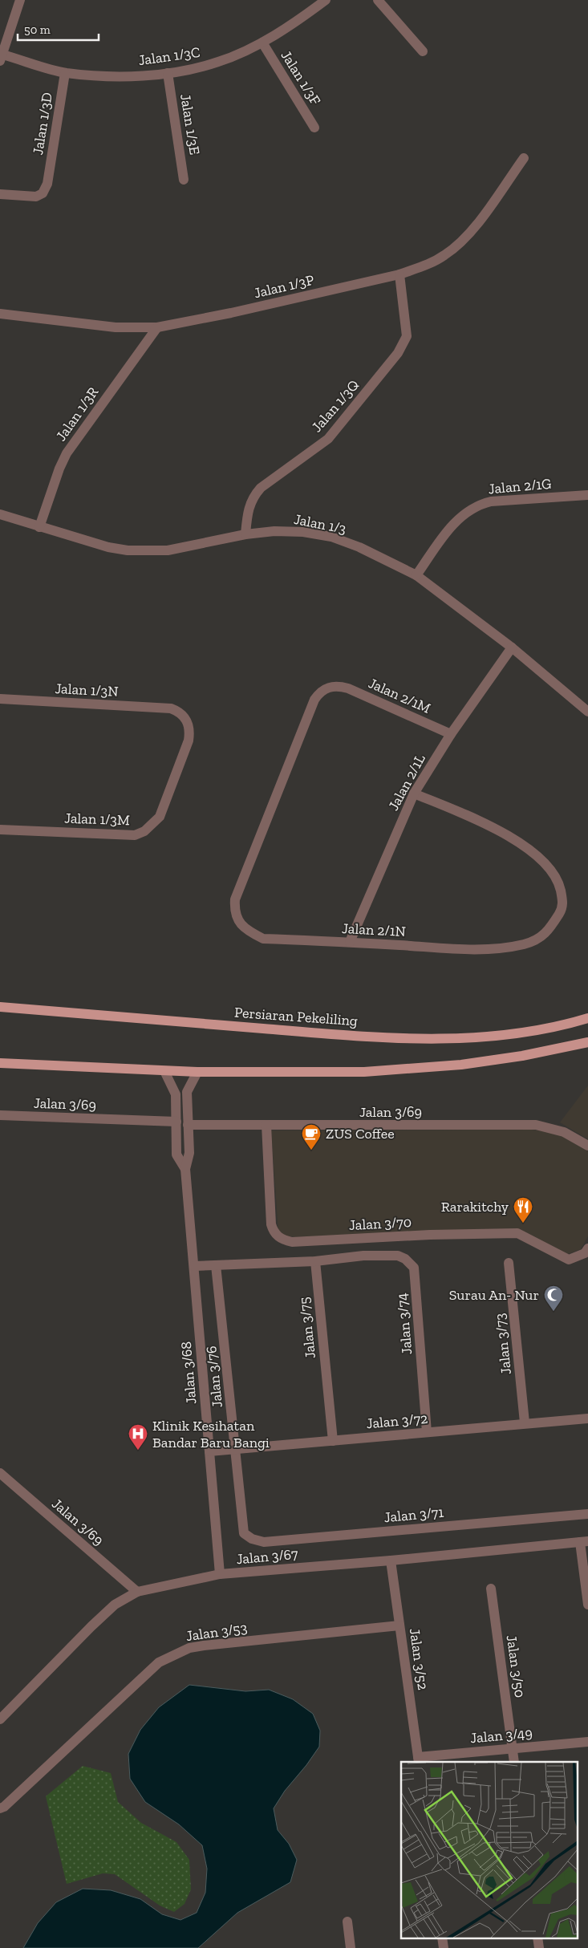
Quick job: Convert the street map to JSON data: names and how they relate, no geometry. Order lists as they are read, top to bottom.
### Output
{
  "streets": {
    "main road": ["Persiaran Pekeliling"],
    "street": [
      "Jalan 1/3C",
      "Jalan 1/3F",
      "Jalan 1/3D",
      "Jalan 1/3E",
      "Jalan 1/3P",
      "Jalan 1/3Q",
      "Jalan 1/3R",
      "Jalan 2/1G",
      "Jalan 1/3",
      "Jalan 1/3N",
      "Jalan 2/1M",
      "Jalan 2/1L",
      "Jalan 1/3M",
      "Jalan 2/1N",
      "Jalan 3/69",
      "Jalan 3/70",
      "Jalan 3/74",
      "Jalan 3/75",
      "Jalan 3/73",
      "Jalan 3/68",
      "Jalan 3/76",
      "Jalan 3/72",
      "Jalan 3/71",
      "Jalan 3/67",
      "Jalan 3/53",
      "Jalan 3/52",
      "Jalan 3/50",
      "Jalan 3/49"
    ]
  },
  "crossings": [
    ["Jalan 1/3C", "Jalan 1/3F"],
    ["Jalan 1/3C", "Jalan 1/3D"],
    ["Jalan 1/3C", "Jalan 1/3E"],
    ["Jalan 1/3P", "Jalan 1/3Q"],
    ["Jalan 1/3P", "Jalan 1/3R"],
    ["Jalan 1/3Q", "Jalan 1/3"],
    ["Jalan 1/3R", "Jalan 1/3"],
    ["Jalan 2/1G", "Jalan 1/3"],
    ["Jalan 1/3", "Jalan 2/1L"],
    ["Jalan 1/3N", "Jalan 1/3M"],
    ["Jalan 2/1M", "Jalan 2/1L"],
    ["Jalan 2/1M", "Jalan 2/1N"],
    ["Jalan 2/1L", "Jalan 2/1N"],
    ["Jalan 3/69", "Jalan 3/70"],
    ["Jalan 3/69", "Jalan 3/68"],
    ["Jalan 3/69", "Jalan 3/67"],
    ["Jalan 3/74", "Jalan 3/75"],
    ["Jalan 3/74", "Jalan 3/72"],
    ["Jalan 3/75", "Jalan 3/72"],
    ["Jalan 3/73", "Jalan 3/72"],
    ["Jalan 3/68", "Jalan 3/72"],
    ["Jalan 3/68", "Jalan 3/67"],
    ["Jalan 3/76", "Jalan 3/72"],
    ["Jalan 3/76", "Jalan 3/71"],
    ["Jalan 3/67", "Jalan 3/52"],
    ["Jalan 3/53", "Jalan 3/52"],
    ["Jalan 3/52", "Jalan 3/49"],
    ["Jalan 3/50", "Jalan 3/49"]
  ],
  "places": {
    "cafe": ["ZUS Coffee"],
    "restaurant": ["Rarakitchy"],
    "mosque": ["Surau An- Nur"],
    "hospital": ["Klinik Kesihatan Bandar Baru Bangi"]
  },
  "scale_bar": "50 m"
}
